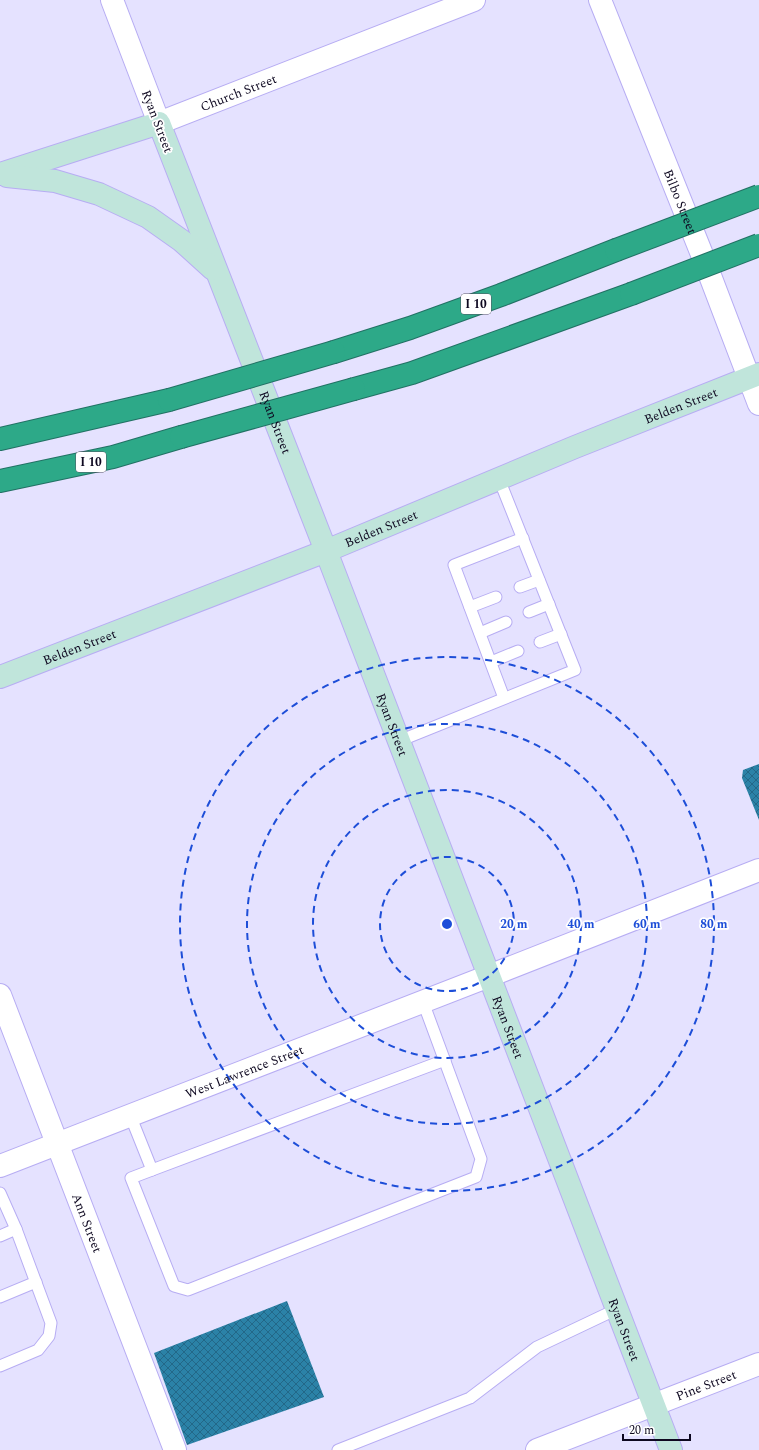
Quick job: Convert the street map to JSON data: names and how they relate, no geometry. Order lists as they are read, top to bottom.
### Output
{
  "streets": {
    "highway": ["I 10"],
    "main road": ["Church Street", "Ryan Street", "Belden Street"],
    "street": [
      "Bilbo Street",
      "West Lawrence Street",
      "Ann Street",
      "Pine Street"
    ]
  },
  "crossings": [
    ["Church Street", "Ryan Street"],
    ["Ryan Street", "Belden Street"],
    ["Ryan Street", "West Lawrence Street"],
    ["Ryan Street", "Pine Street"],
    ["Bilbo Street", "Belden Street"],
    ["West Lawrence Street", "Ann Street"]
  ],
  "scale_bar": "20 m",
  "rings": [
    "20 m",
    "40 m",
    "60 m",
    "80 m"
  ]
}
